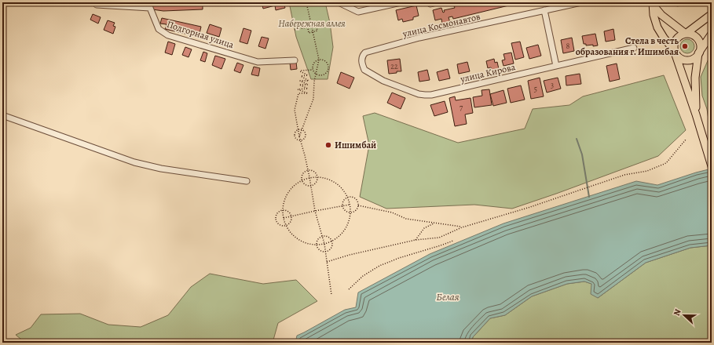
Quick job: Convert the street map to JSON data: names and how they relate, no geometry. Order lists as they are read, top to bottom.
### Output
{
  "streets": {
    "street": ["улица Космонавтов", "Подгорная улица", "улица Кирова"]
  },
  "crossings": [
    ["улица Космонавтов", "улица Кирова"]
  ],
  "water": ["Белая"],
  "parks": ["Набережная аллея"],
  "places": ["Стела в честь образования г. Ишимбая", "Ишимбай"],
  "house_numbers": [
    "8",
    "22",
    "3",
    "5",
    "7"
  ],
  "north": "left"
}
